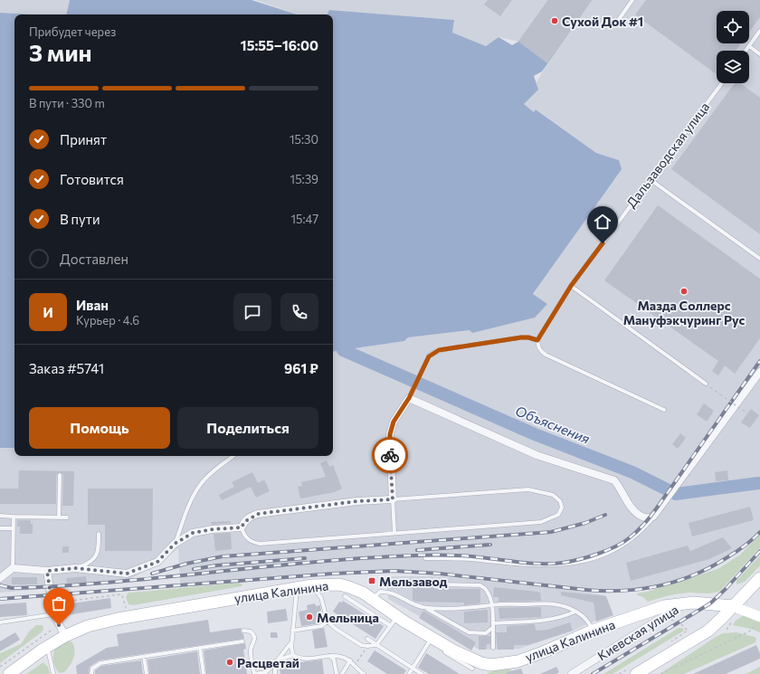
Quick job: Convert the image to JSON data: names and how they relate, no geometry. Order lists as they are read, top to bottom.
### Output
{
  "streets": {
    "main road": ["улица Калинина"],
    "street": ["Киевская улица"],
    "lane": ["Дальзаводская улица"]
  },
  "crossings": [
    ["улица Калинина", "Киевская улица"]
  ],
  "water": ["Объяснения"],
  "places": {
    "other": [
      "Сухой Док #1",
      "Мазда Соллерс Мануфэкчуринг Рус",
      "Мельница",
      "Расцветай"
    ],
    "transit": ["Мельзавод"]
  },
  "page": {
    "heading": ["3 мин", "Прибудет через", "15:55–16:00"],
    "panel": [
      "Иван",
      "Курьер · 4.6",
      "Заказ #5741",
      "961 ₽"
    ],
    "bar": "В пути · 330 m",
    "list": [
      ["Принят", "15:30"],
      ["Готовится", "15:39"],
      ["В пути", "15:47"],
      "Доставлен"
    ],
    "round": "И",
    "buttons": ["Помощь", "Поделиться"]
  }
}
